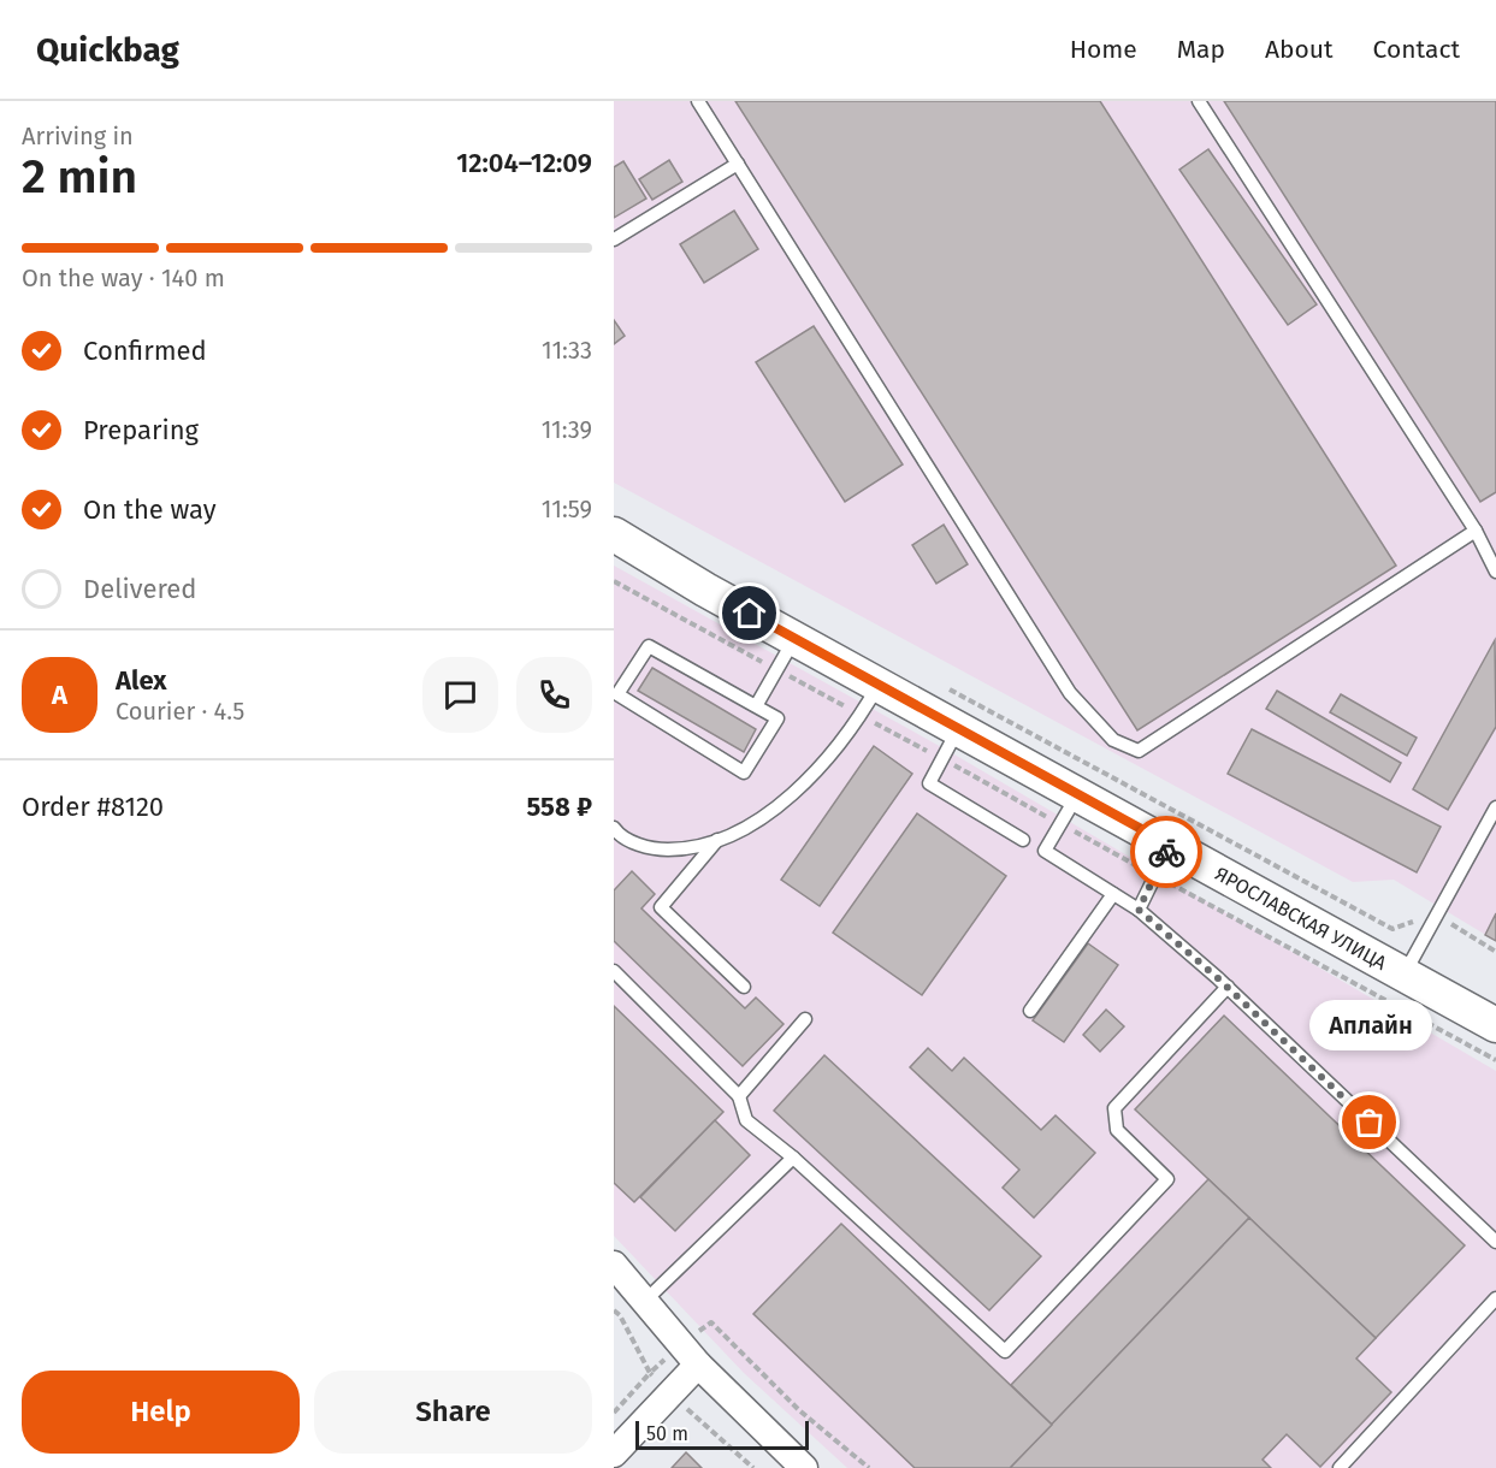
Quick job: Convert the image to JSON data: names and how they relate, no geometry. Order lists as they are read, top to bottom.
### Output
{
  "streets": {
    "street": ["ЯРОСЛАВСКАЯ УЛИЦА"]
  },
  "places": ["Аплайн"],
  "scale_bar": "50 m",
  "page": {
    "header": "Quickbag",
    "nav": [
      "Home",
      "Map",
      "About",
      "Contact"
    ],
    "heading": ["2 min", "Arriving in", "12:04–12:09"],
    "panel": [
      "Alex",
      "Courier · 4.5",
      "Order #8120",
      "558 ₽"
    ],
    "bar": "On the way · 140 m",
    "list": [
      ["Confirmed", "11:33"],
      ["Preparing", "11:39"],
      ["On the way", "11:59"],
      "Delivered"
    ],
    "round": "A",
    "bubble": "Аплайн",
    "buttons": ["Help", "Share"],
    "scale": "50 m"
  }
}
